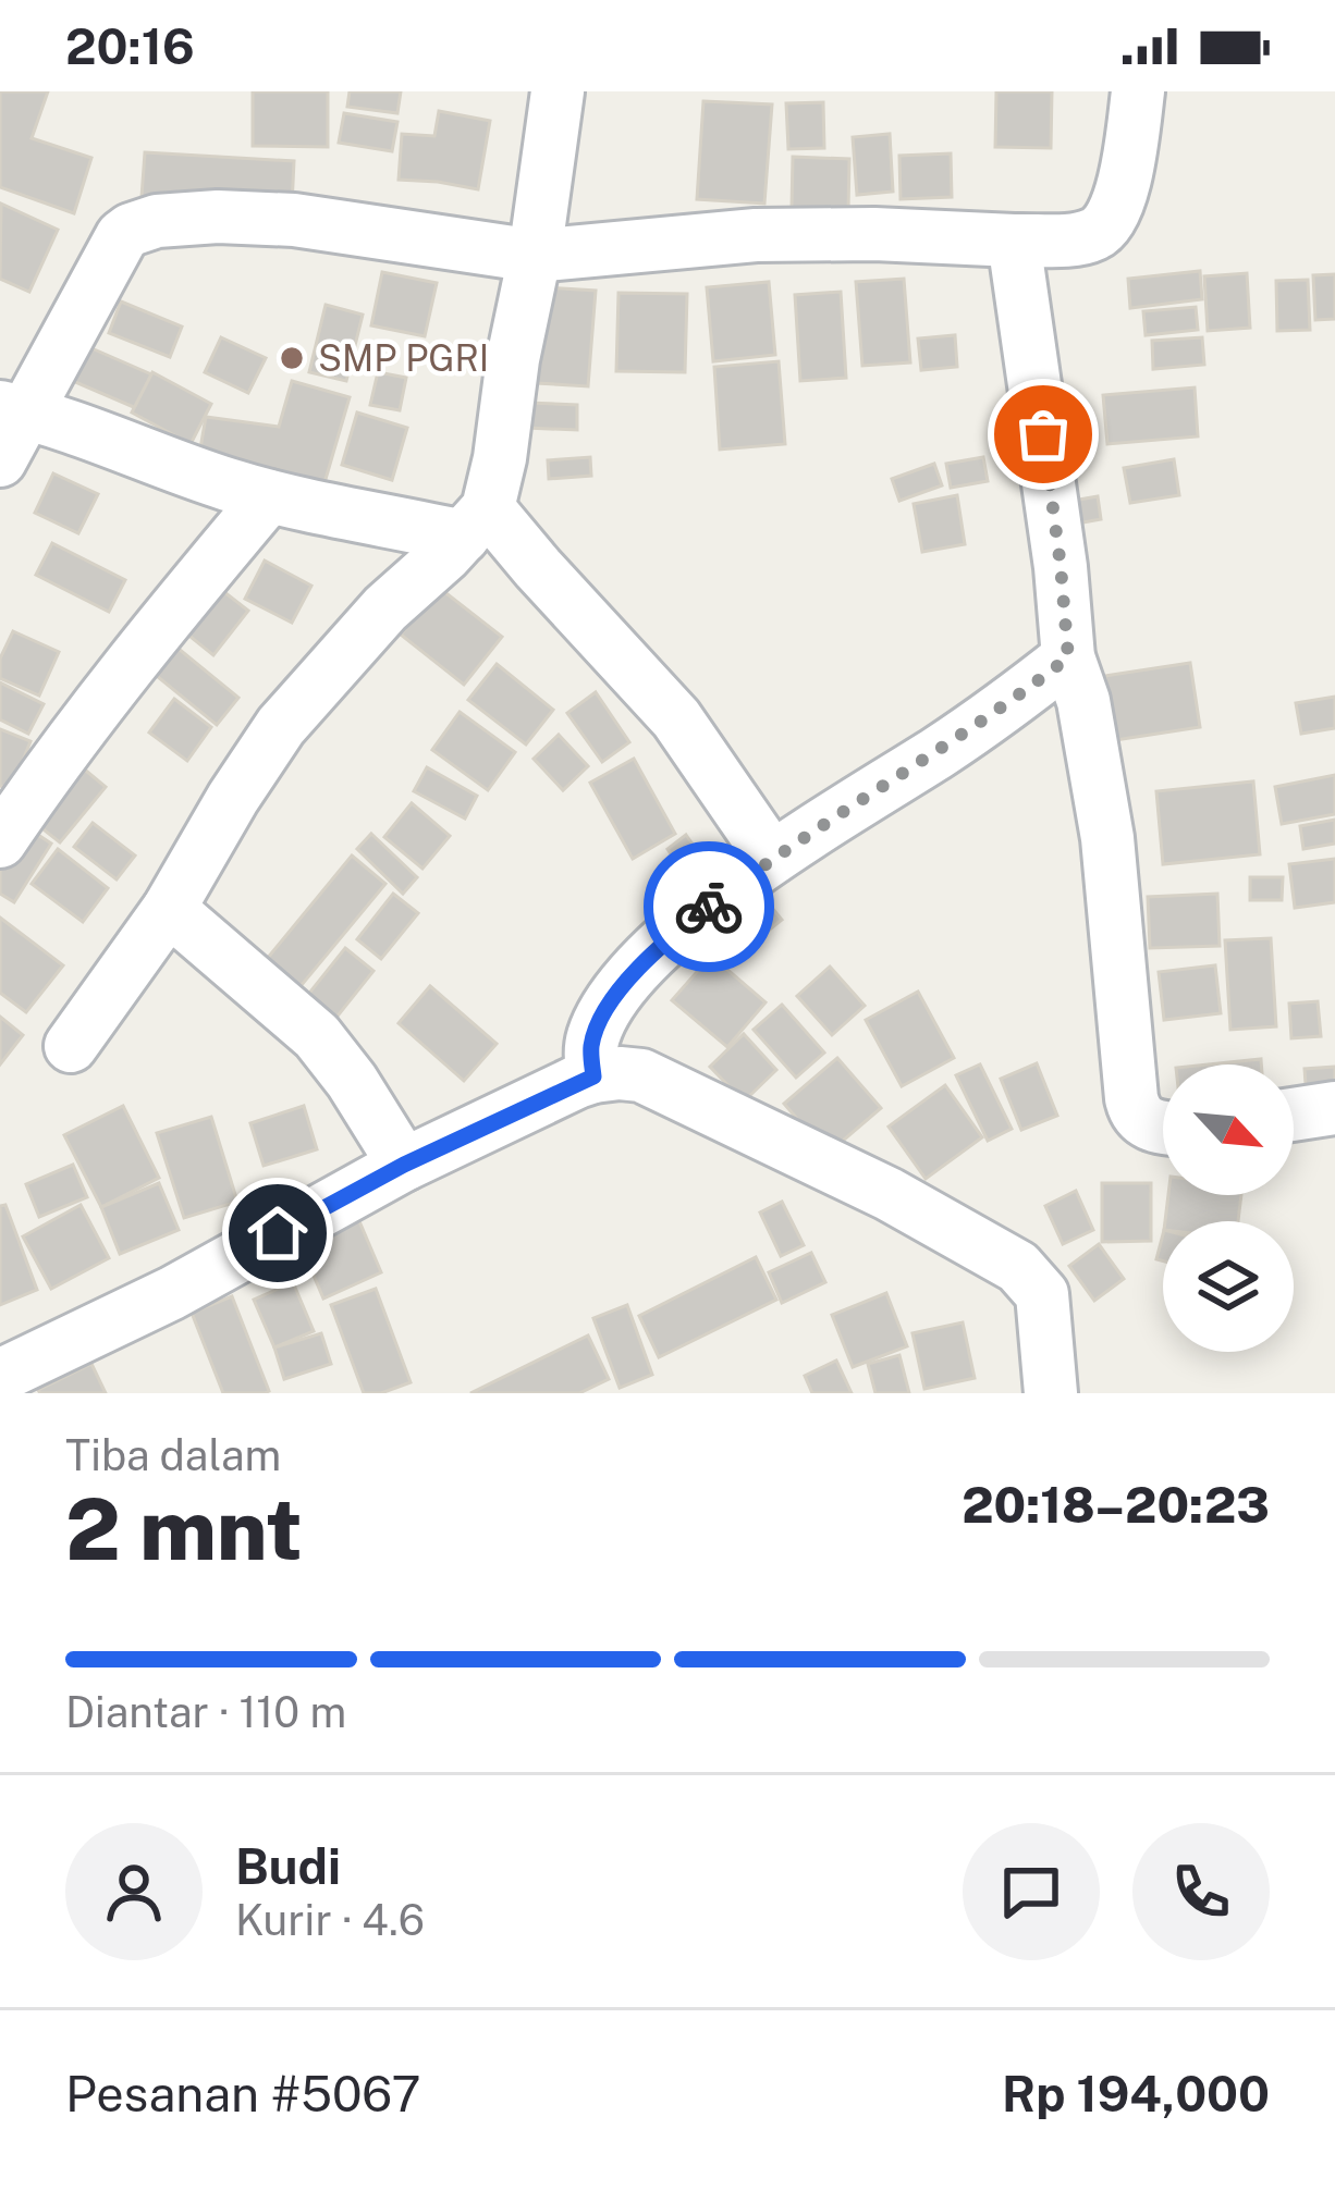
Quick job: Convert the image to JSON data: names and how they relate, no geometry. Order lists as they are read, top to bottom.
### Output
{
  "places": ["SMP PGRI"],
  "north": "bottom right",
  "page": {
    "status": "20:16",
    "heading": ["2 mnt", "Tiba dalam", "20:18–20:23"],
    "panel": [
      "Budi",
      "Kurir · 4.6",
      "Pesanan #5067",
      "Rp 194,000"
    ],
    "bar": "Diantar · 110 m"
  }
}
